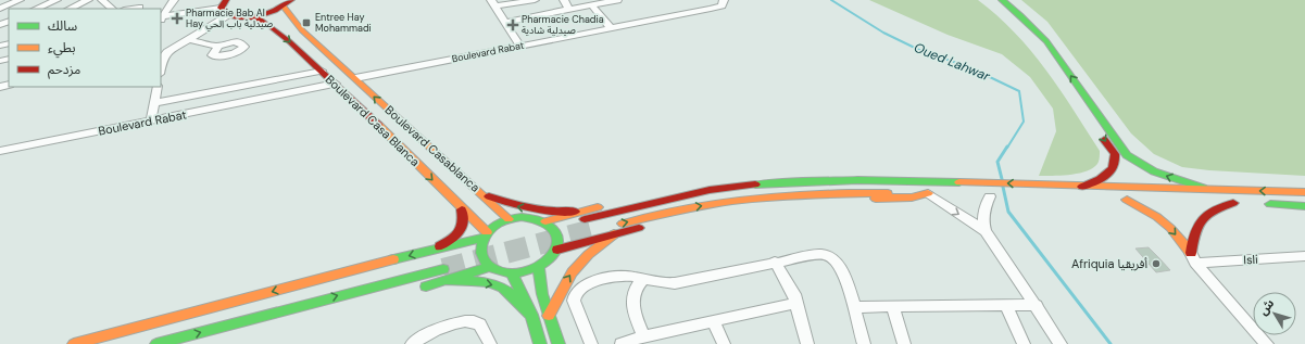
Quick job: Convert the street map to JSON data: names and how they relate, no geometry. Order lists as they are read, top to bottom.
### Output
{
  "streets": {
    "main road": ["Boulevard Casa Blanca", "Boulevard Casablanca"],
    "street": ["Boulevard Rabat", "Isli"]
  },
  "crossings": [
    ["Boulevard Rabat", "Boulevard Casa Blanca"],
    ["Boulevard Rabat", "Boulevard Casablanca"],
    ["Boulevard Casa Blanca", "Boulevard Casablanca"]
  ],
  "one_way": ["Boulevard Casablanca"],
  "water": ["Oued Lahwar"],
  "places": {
    "health": ["Pharmacie Bab Al Hay صيدلية باب الحي", "Pharmacie Chadia صيدلية شادية"],
    "transit": ["Entree Hay Mohammadi"],
    "other": ["Afriquia أفريقيا"]
  },
  "legend": ["سالك", "بطيء", "مزدحم"],
  "north": "top left"
}
